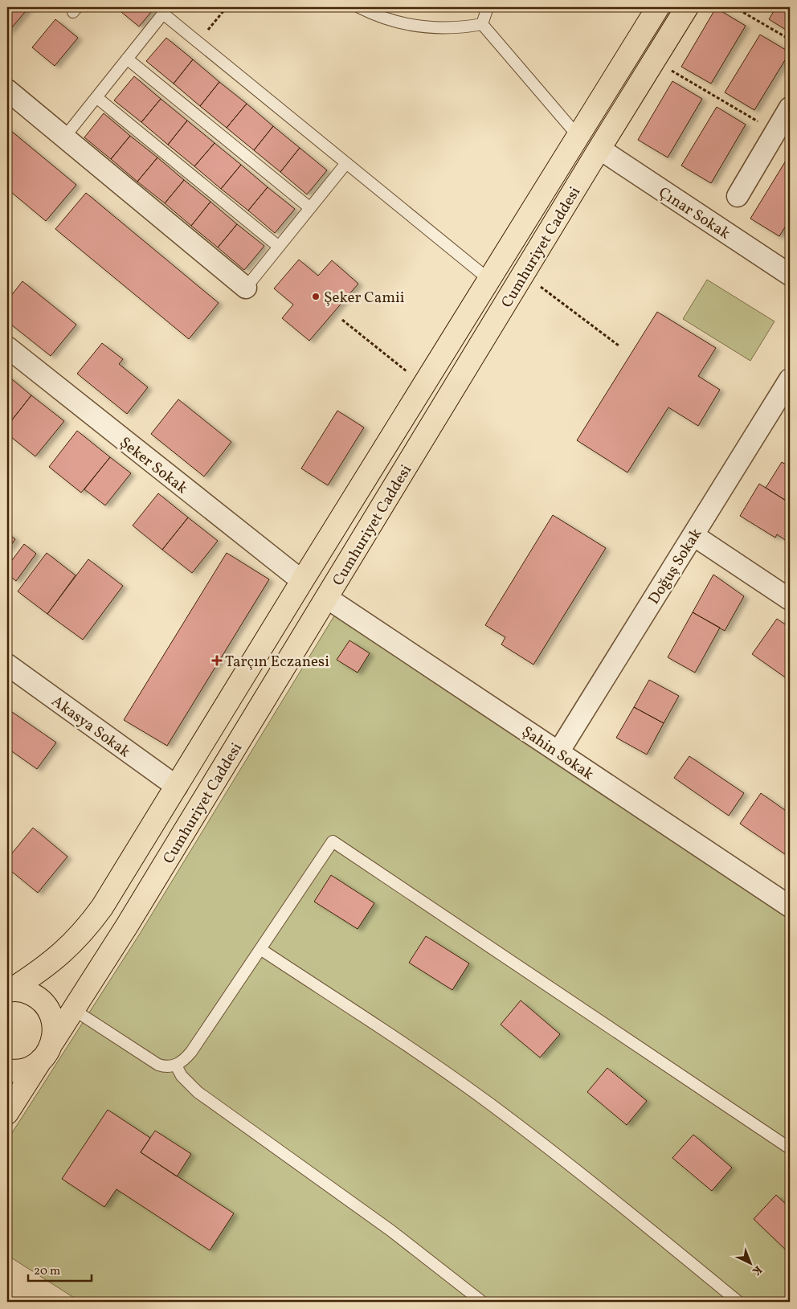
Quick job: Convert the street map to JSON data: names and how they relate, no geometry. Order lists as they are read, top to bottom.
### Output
{
  "streets": {
    "highway": ["Cumhuriyet Caddesi"],
    "street": [
      "Çınar Sokak",
      "Şeker Sokak",
      "Doğuş Sokak",
      "Akasya Sokak",
      "Şahin Sokak"
    ]
  },
  "crossings": [
    ["Çınar Sokak", "Cumhuriyet Caddesi"],
    ["Cumhuriyet Caddesi", "Şeker Sokak"],
    ["Cumhuriyet Caddesi", "Akasya Sokak"],
    ["Cumhuriyet Caddesi", "Şahin Sokak"],
    ["Doğuş Sokak", "Şahin Sokak"]
  ],
  "places": {
    "other": ["Şeker Camii"],
    "health": ["Tarçın Eczanesi"]
  },
  "scale_bar": "20 m",
  "north": "bottom right"
}
